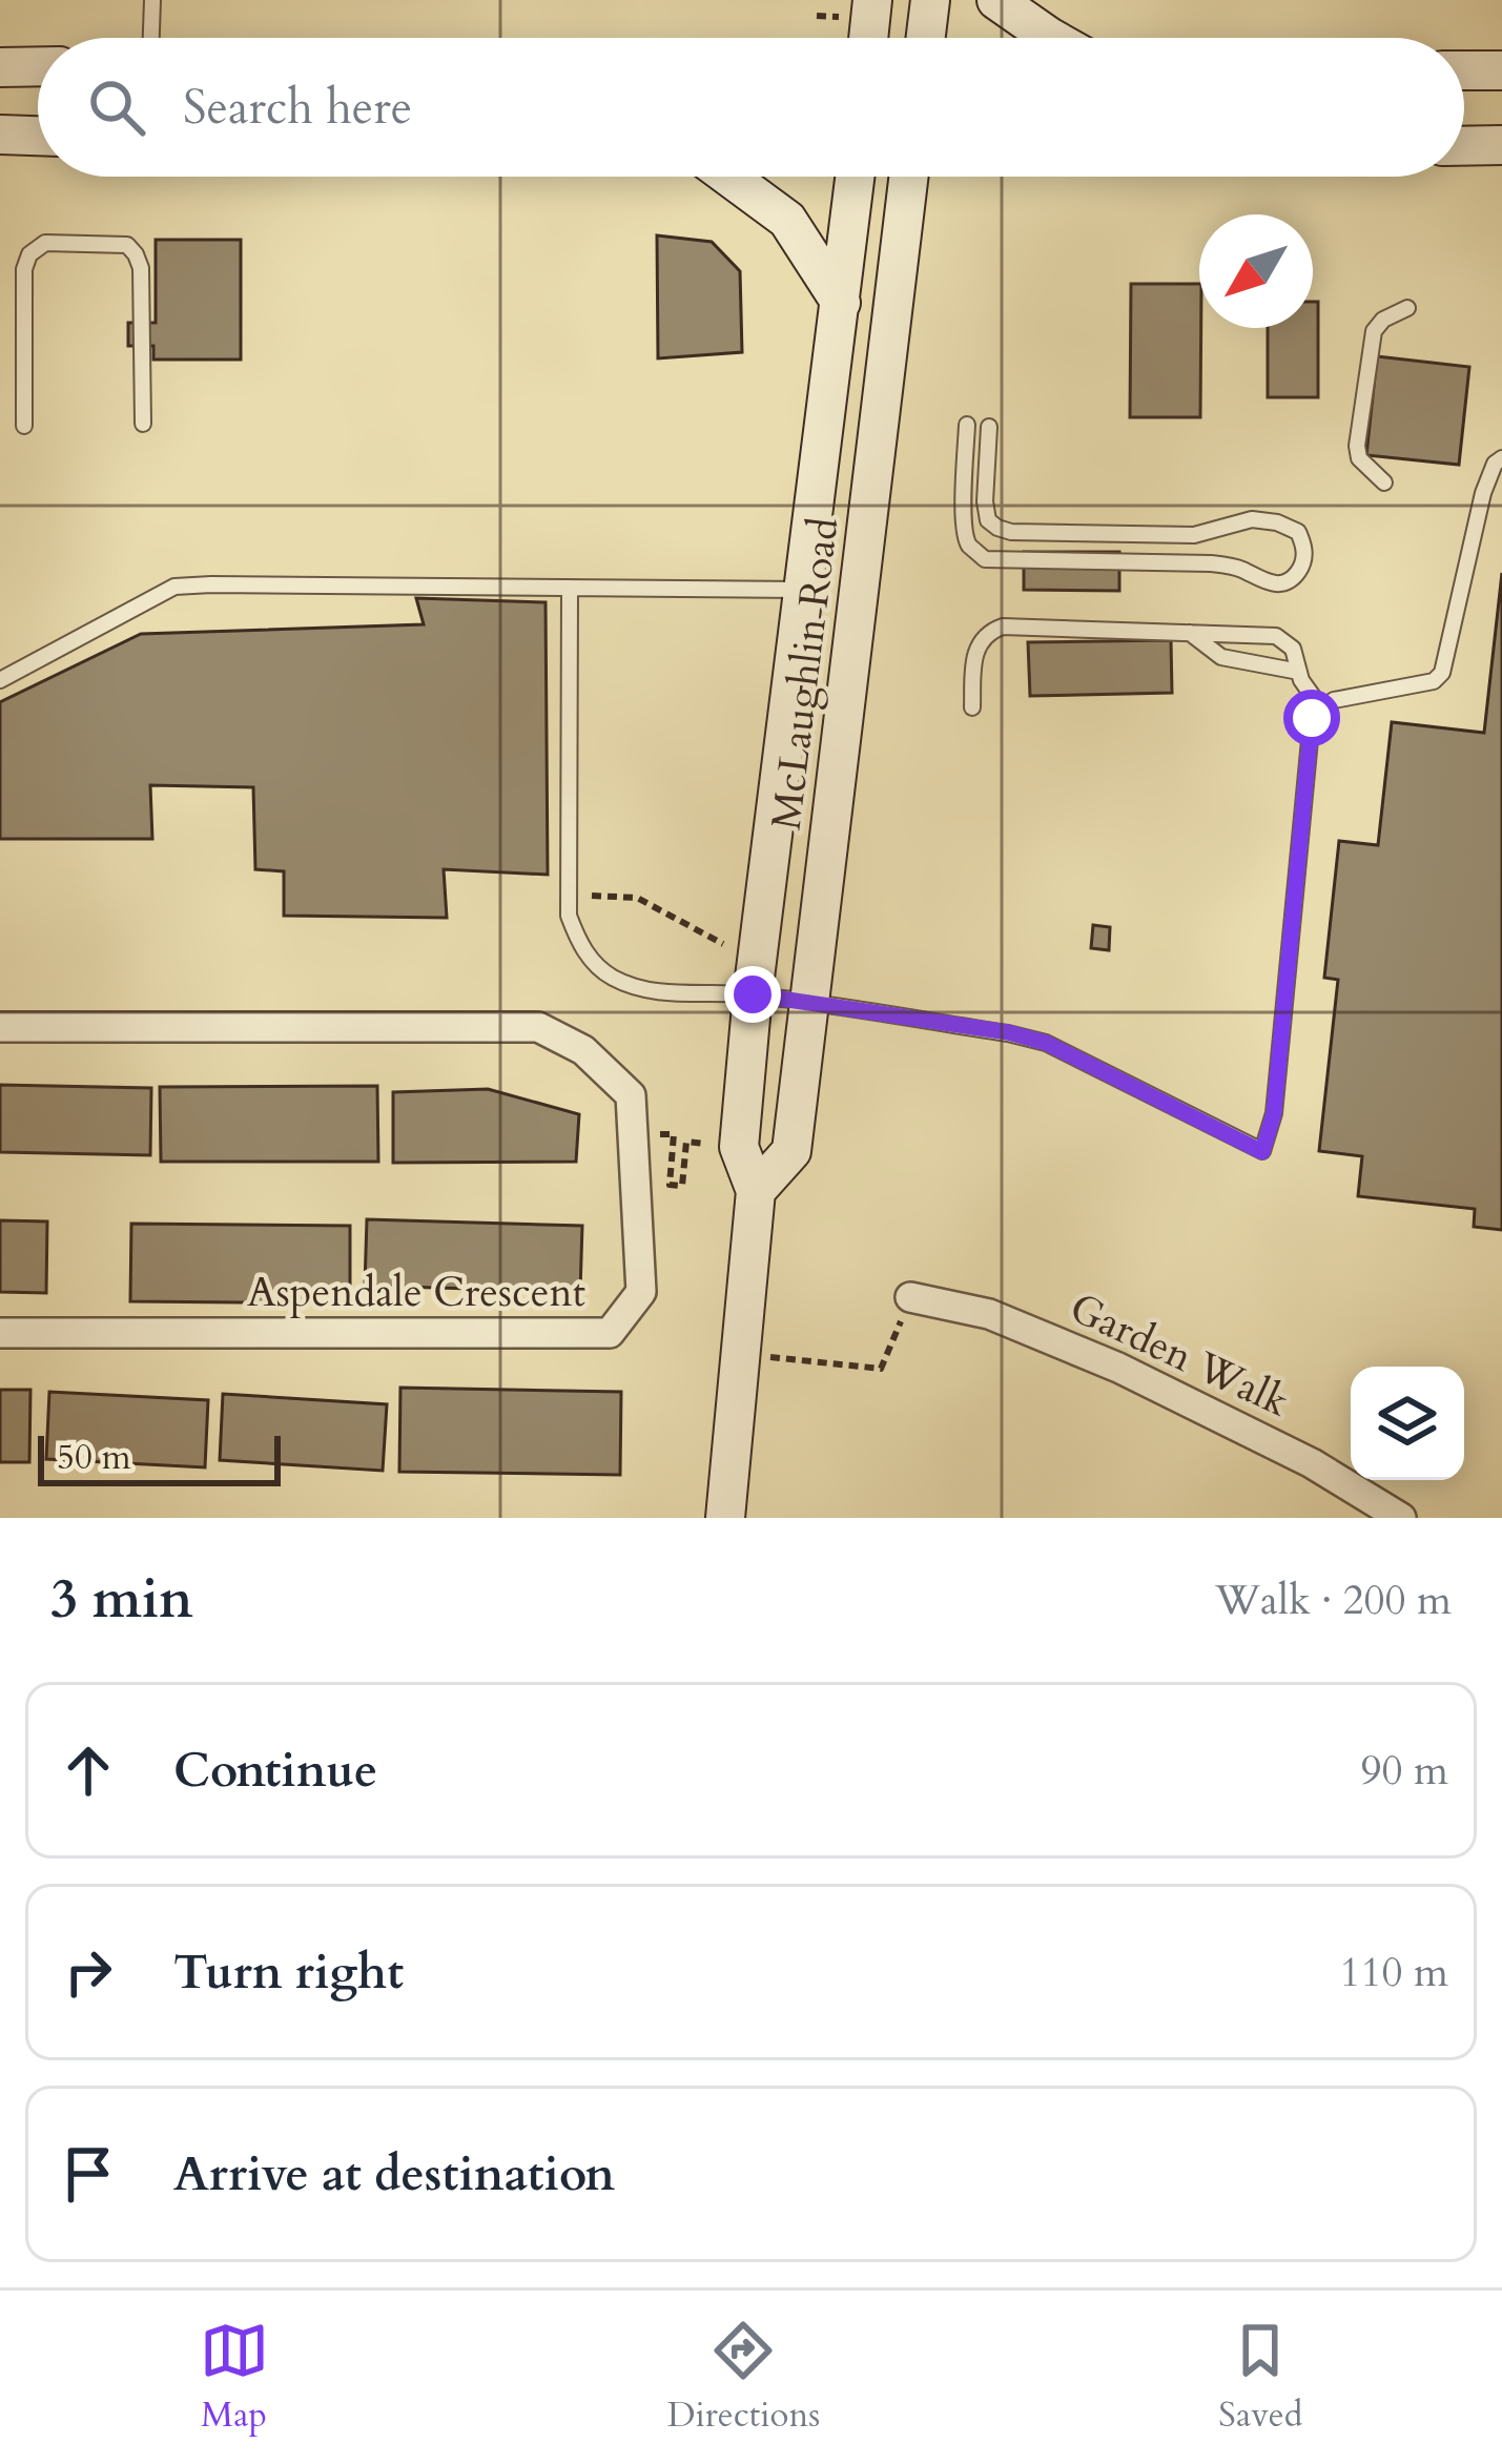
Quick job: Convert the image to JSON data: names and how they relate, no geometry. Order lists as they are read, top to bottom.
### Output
{
  "streets": {
    "street": ["McLaughlin Road", "Aspendale Crescent", "Garden Walk"]
  },
  "scale_bar": "50 m",
  "north": "bottom left",
  "page": {
    "search": "Search here",
    "scale": "50 m",
    "heading": ["3 min", "Walk · 200 m"],
    "list": [
      ["Continue", "90 m"],
      ["Turn right", "110 m"],
      "Arrive at destination"
    ],
    "nav": ["Map", "Directions", "Saved"]
  }
}
